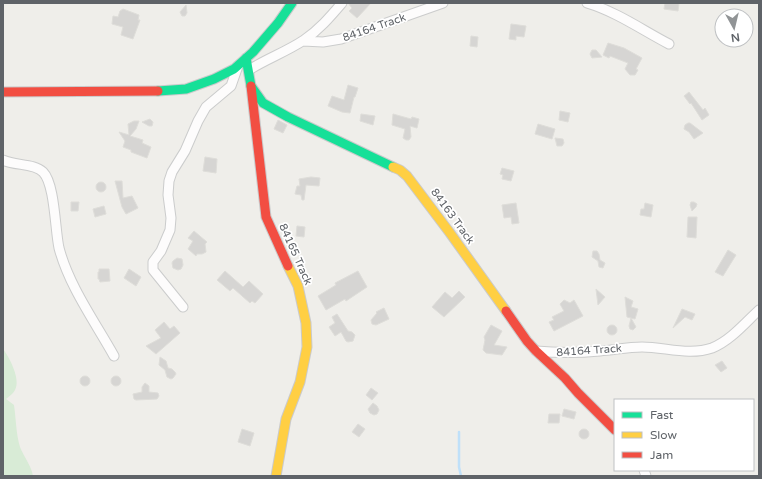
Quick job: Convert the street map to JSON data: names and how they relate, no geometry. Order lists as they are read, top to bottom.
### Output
{
  "streets": {
    "street": ["84164 Track", "84163 Track", "84165 Track"]
  },
  "crossings": [
    ["84164 Track", "84163 Track"],
    ["84163 Track", "84165 Track"]
  ],
  "legend": ["Fast", "Slow", "Jam"],
  "north": "bottom"
}
